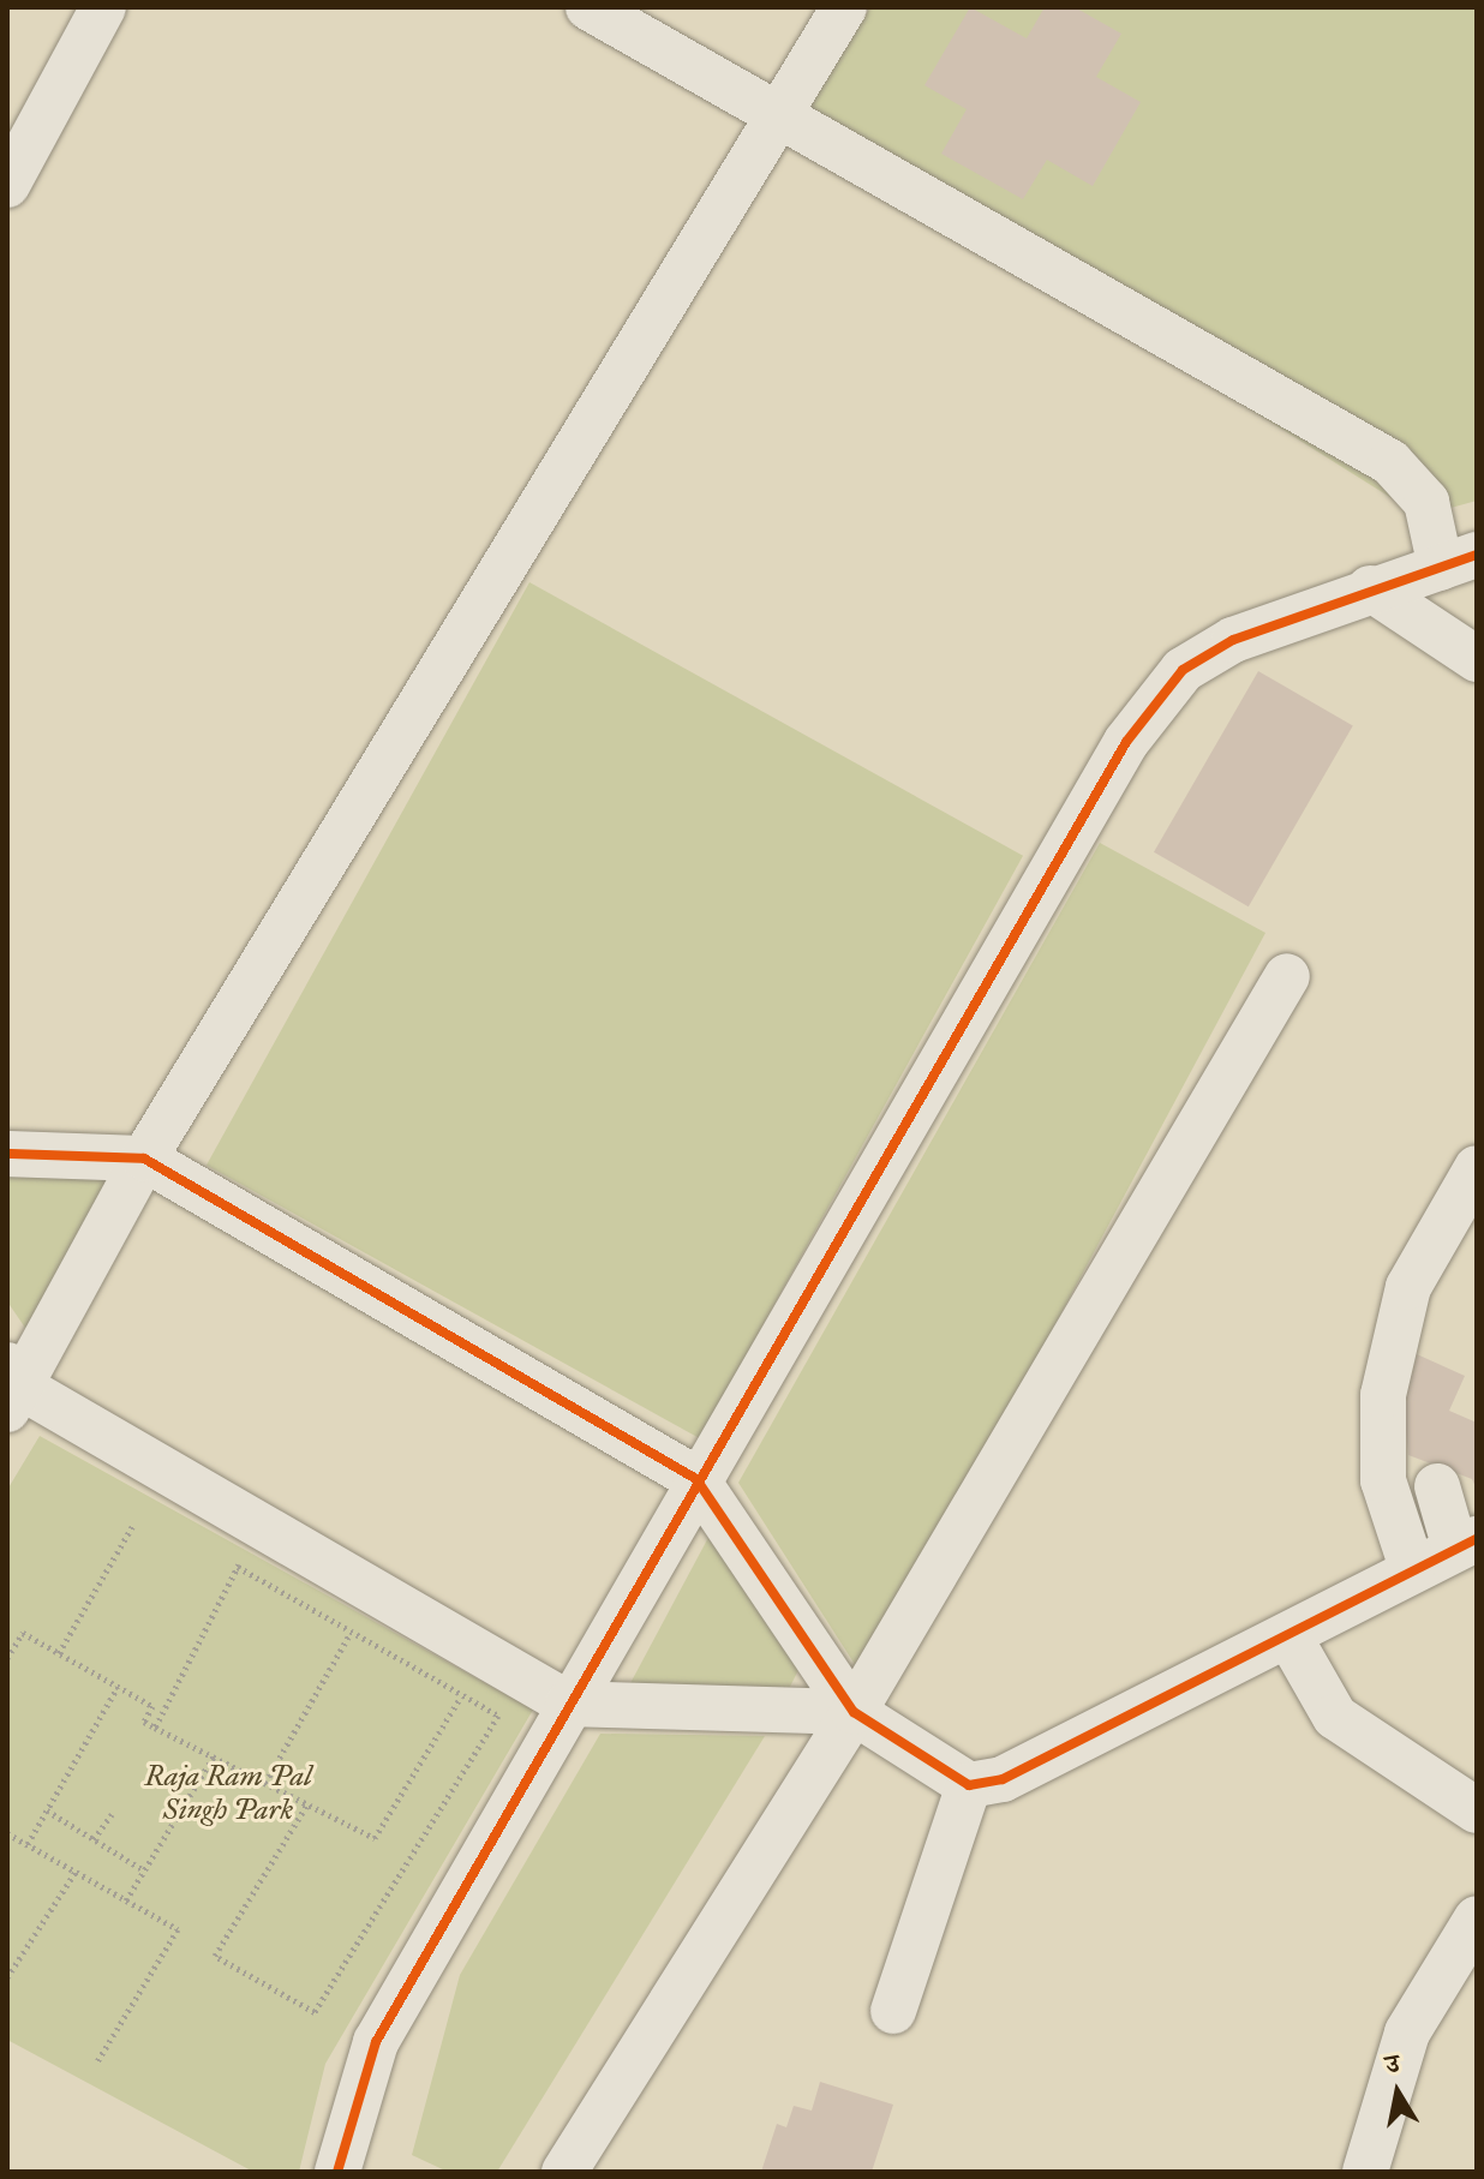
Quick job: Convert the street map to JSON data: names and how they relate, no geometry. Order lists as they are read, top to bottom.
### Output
{
  "parks": ["Raja Ram Pal Singh Park"],
  "north": "top"
}
